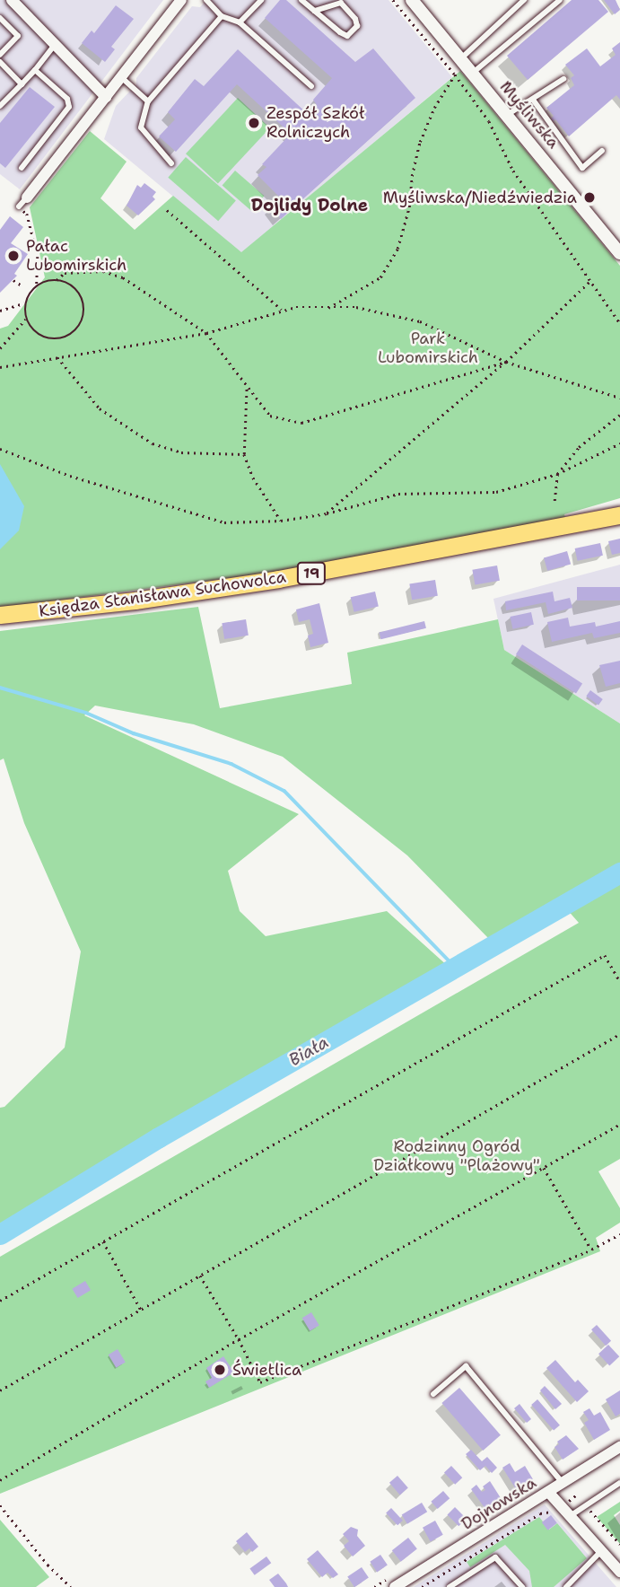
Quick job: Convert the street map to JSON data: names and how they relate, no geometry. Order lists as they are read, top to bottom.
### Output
{
  "streets": {
    "highway": ["19", "Księdza Stanisława Suchowolca"],
    "street": ["Myśliwska", "Dojnowska"]
  },
  "districts": ["Dojlidy Dolne"],
  "water": ["Biała"],
  "parks": ["Park Lubomirskich", "Rodzinny Ogród Działkowy \"Plażowy\""],
  "places": [
    "Zespół Szkół Rolniczych",
    "Myśliwska/Niedźwiedzia",
    "Pałac Lubomirskich",
    "Świetlica"
  ]
}
